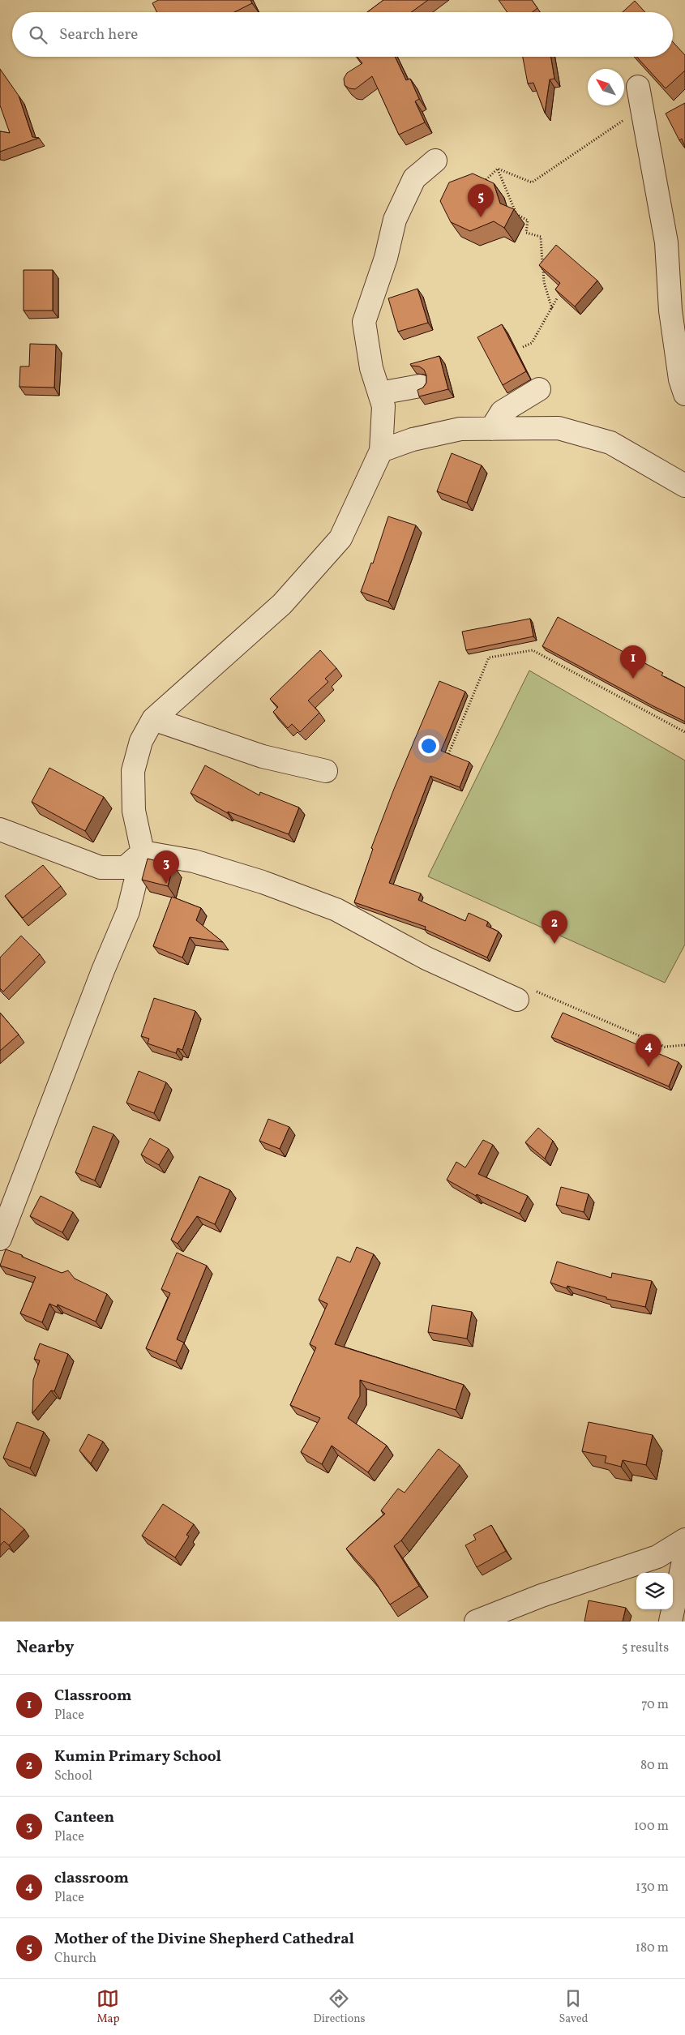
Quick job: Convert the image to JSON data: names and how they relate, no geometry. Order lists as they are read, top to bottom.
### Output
{
  "north": "top left",
  "page": {
    "search": "Search here",
    "pins": [
      "5",
      "1",
      "3",
      "2",
      "4"
    ],
    "heading": ["Nearby", "5 results"],
    "list": [
      {
        "mark": "1",
        "name": "Classroom",
        "note": "Place",
        "value": "70 m"
      },
      {
        "mark": "2",
        "name": "Kumin Primary School",
        "note": "School",
        "value": "80 m"
      },
      {
        "mark": "3",
        "name": "Canteen",
        "note": "Place",
        "value": "100 m"
      },
      {
        "mark": "4",
        "name": "classroom",
        "note": "Place",
        "value": "130 m"
      },
      {
        "mark": "5",
        "name": "Mother of the Divine Shepherd Cathedral",
        "note": "Church",
        "value": "180 m"
      }
    ],
    "nav": ["Map", "Directions", "Saved"]
  }
}
